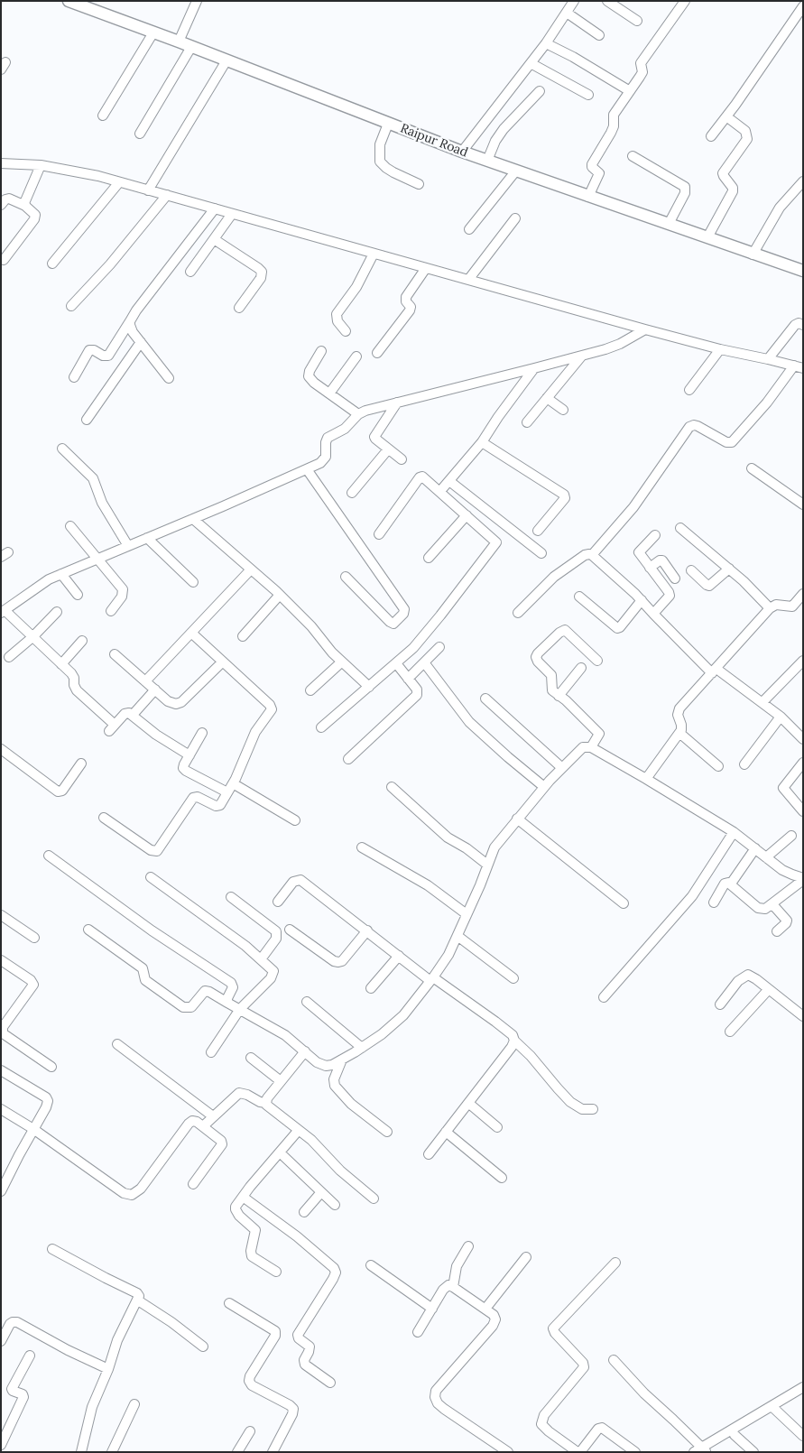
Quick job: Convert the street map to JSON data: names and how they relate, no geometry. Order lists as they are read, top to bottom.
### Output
{
  "streets": {
    "main road": ["Raipur Road"]
  }
}
